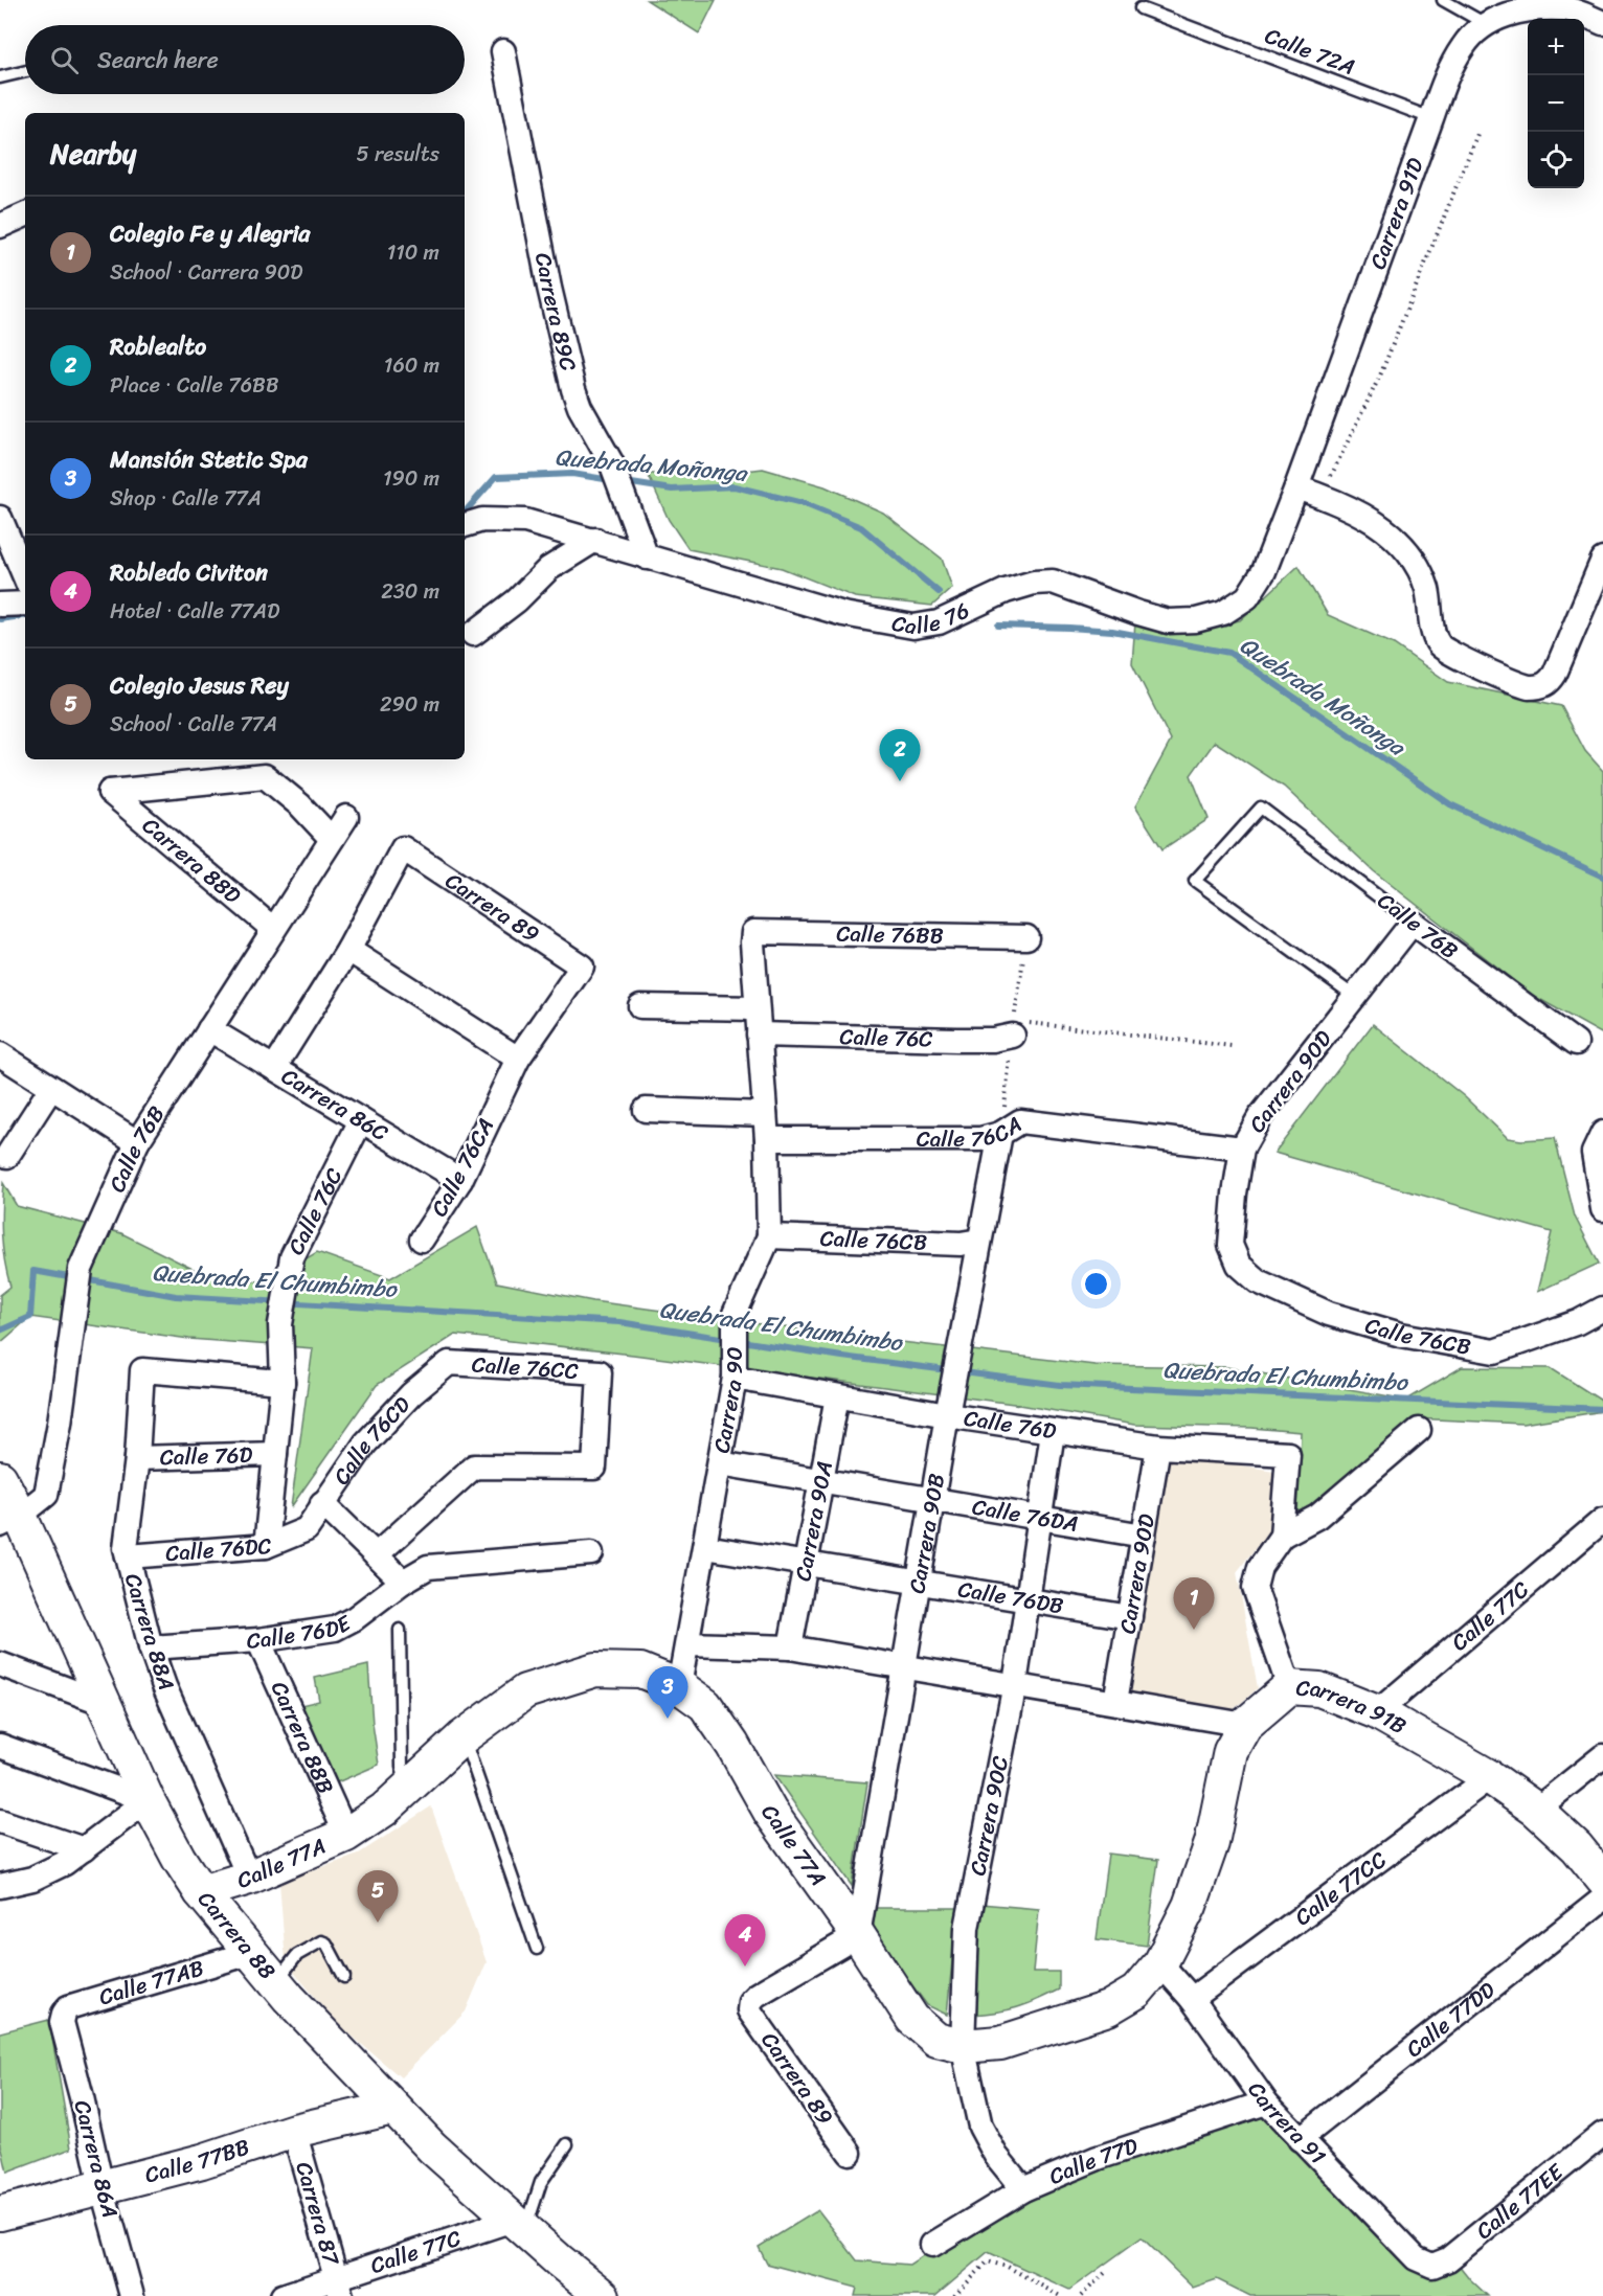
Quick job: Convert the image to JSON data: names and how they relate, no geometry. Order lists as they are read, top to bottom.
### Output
{
  "streets": {
    "street": [
      "Carrera 91D",
      "Carrera 89C",
      "Calle 76",
      "Carrera 88D",
      "Carrera 89",
      "Calle 76B",
      "Calle 76BB",
      "Calle 76C",
      "Carrera 90D",
      "Carrera 86C",
      "Calle 76CA",
      "Calle 76CB",
      "Calle 76CC",
      "Carrera 90",
      "Calle 76D",
      "Calle 76CD",
      "Calle 76DA",
      "Carrera 90A",
      "Carrera 90B",
      "Calle 76DC",
      "Calle 76DB",
      "Calle 77C",
      "Calle 76DE",
      "Carrera 88A",
      "Carrera 91B",
      "Carrera 88B",
      "Carrera 90C",
      "Calle 77A",
      "Calle 77CC",
      "Carrera 88",
      "Calle 77AB",
      "Calle 77DD",
      "Carrera 91",
      "Carrera 86A",
      "Calle 77BB",
      "Calle 77D",
      "Calle 77EE",
      "Carrera 87"
    ],
    "lane": ["Calle 72A"]
  },
  "crossings": [
    ["Calle 72A", "Carrera 91D"],
    ["Carrera 91D", "Calle 76"],
    ["Carrera 89C", "Calle 76"],
    ["Carrera 88D", "Calle 76B"],
    ["Carrera 89", "Calle 76CA"],
    ["Carrera 89", "Carrera 90B"],
    ["Carrera 89", "Calle 77A"],
    ["Calle 76B", "Carrera 90D"],
    ["Calle 76B", "Carrera 86C"],
    ["Calle 76B", "Carrera 88"],
    ["Calle 76BB", "Carrera 90"],
    ["Calle 76C", "Carrera 86C"],
    ["Calle 76C", "Carrera 90"],
    ["Calle 76C", "Carrera 88A"],
    ["Carrera 90D", "Calle 76CA"],
    ["Carrera 90D", "Calle 76CB"],
    ["Carrera 90D", "Calle 76D"],
    ["Carrera 90D", "Calle 76DA"],
    ["Carrera 90D", "Calle 76DB"],
    ["Carrera 86C", "Calle 76CA"],
    ["Calle 76CA", "Carrera 90"],
    ["Calle 76CA", "Carrera 90B"],
    ["Calle 76CB", "Carrera 90"],
    ["Calle 76CB", "Carrera 90B"],
    ["Calle 76CC", "Calle 76CD"],
    ["Carrera 90", "Calle 76D"],
    ["Carrera 90", "Calle 76DA"],
    ["Carrera 90", "Calle 76DB"],
    ["Carrera 90", "Calle 77A"],
    ["Calle 76D", "Carrera 90A"],
    ["Calle 76D", "Carrera 90B"],
    ["Calle 76D", "Carrera 88A"],
    ["Calle 76D", "Carrera 91B"],
    ["Calle 76D", "Carrera 90C"],
    ["Calle 76CD", "Calle 76DC"],
    ["Calle 76DA", "Carrera 90A"],
    ["Calle 76DA", "Carrera 90B"],
    ["Calle 76DA", "Carrera 90C"],
    ["Carrera 90A", "Calle 76DB"],
    ["Carrera 90B", "Calle 76DB"],
    ["Carrera 90B", "Calle 77A"],
    ["Calle 76DC", "Carrera 88A"],
    ["Calle 76DB", "Carrera 90C"],
    ["Calle 77C", "Carrera 91B"],
    ["Calle 77C", "Carrera 88"],
    ["Calle 77C", "Carrera 87"],
    ["Calle 76DE", "Carrera 88A"],
    ["Calle 76DE", "Carrera 88B"],
    ["Carrera 88A", "Calle 77A"],
    ["Carrera 91B", "Calle 77A"],
    ["Carrera 91B", "Calle 77CC"],
    ["Carrera 88B", "Calle 77A"],
    ["Carrera 90C", "Calle 77A"],
    ["Carrera 90C", "Calle 77D"],
    ["Calle 77A", "Carrera 88"],
    ["Calle 77A", "Carrera 91"],
    ["Calle 77CC", "Carrera 91"],
    ["Carrera 88", "Calle 77AB"],
    ["Carrera 88", "Calle 77BB"],
    ["Calle 77AB", "Carrera 86A"],
    ["Calle 77DD", "Carrera 91"],
    ["Carrera 91", "Calle 77D"],
    ["Carrera 91", "Calle 77EE"],
    ["Carrera 86A", "Calle 77BB"],
    ["Calle 77BB", "Carrera 87"]
  ],
  "water": ["Quebrada Moñonga", "Quebrada El Chumbimbo"],
  "page": {
    "map_buttons": ["+", "−"],
    "search": "Search here",
    "heading": ["Nearby", "5 results"],
    "list": [
      {
        "mark": "1",
        "name": "Colegio Fe y Alegria",
        "note": "School · Carrera 90D",
        "value": "110 m"
      },
      {
        "mark": "2",
        "name": "Roblealto",
        "note": "Place · Calle 76BB",
        "value": "160 m"
      },
      {
        "mark": "3",
        "name": "Mansión Stetic Spa",
        "note": "Shop · Calle 77A",
        "value": "190 m"
      },
      {
        "mark": "4",
        "name": "Robledo Civiton",
        "note": "Hotel · Calle 77AD",
        "value": "230 m"
      },
      {
        "mark": "5",
        "name": "Colegio Jesus Rey",
        "note": "School · Calle 77A",
        "value": "290 m"
      }
    ],
    "pins": [
      "2",
      "1",
      "3",
      "5",
      "4"
    ]
  }
}
